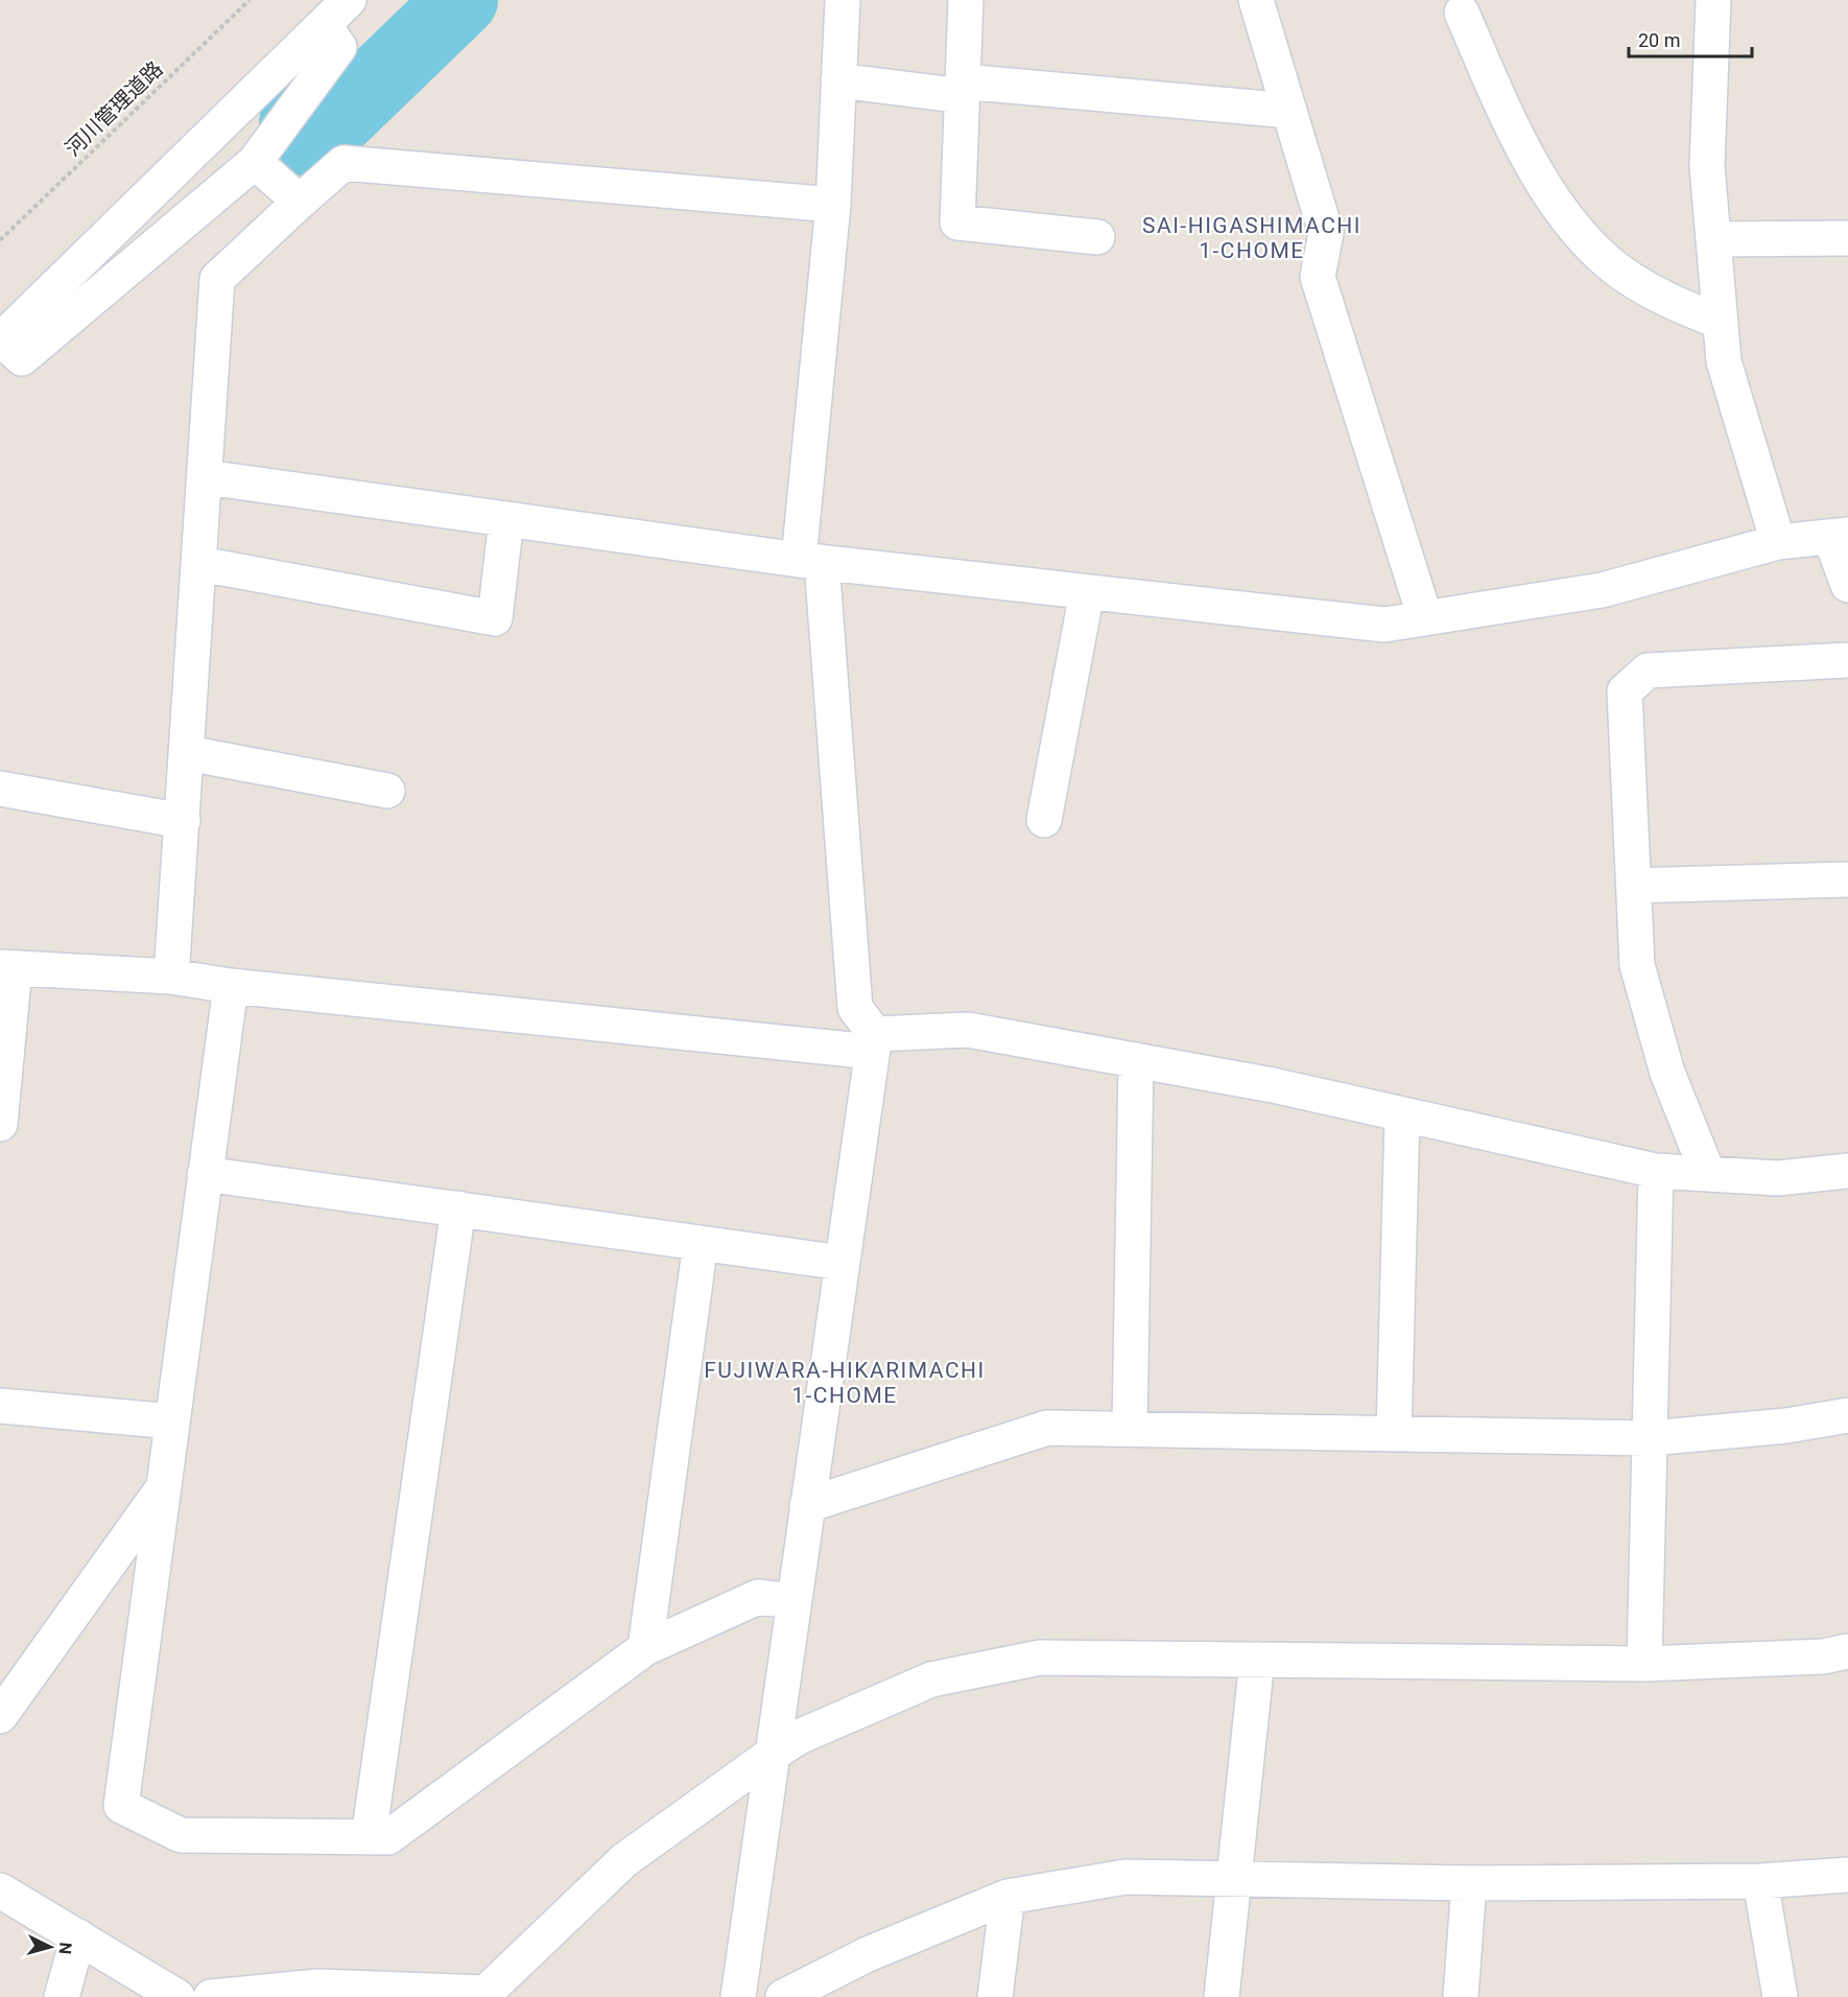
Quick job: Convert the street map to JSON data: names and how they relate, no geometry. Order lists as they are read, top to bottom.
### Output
{
  "streets": {
    "path": ["河川管理道路"]
  },
  "districts": ["SAI-HIGASHIMACHI 1-CHOME", "FUJIWARA-HIKARIMACHI 1-CHOME"],
  "scale_bar": "20 m",
  "north": "right"
}
